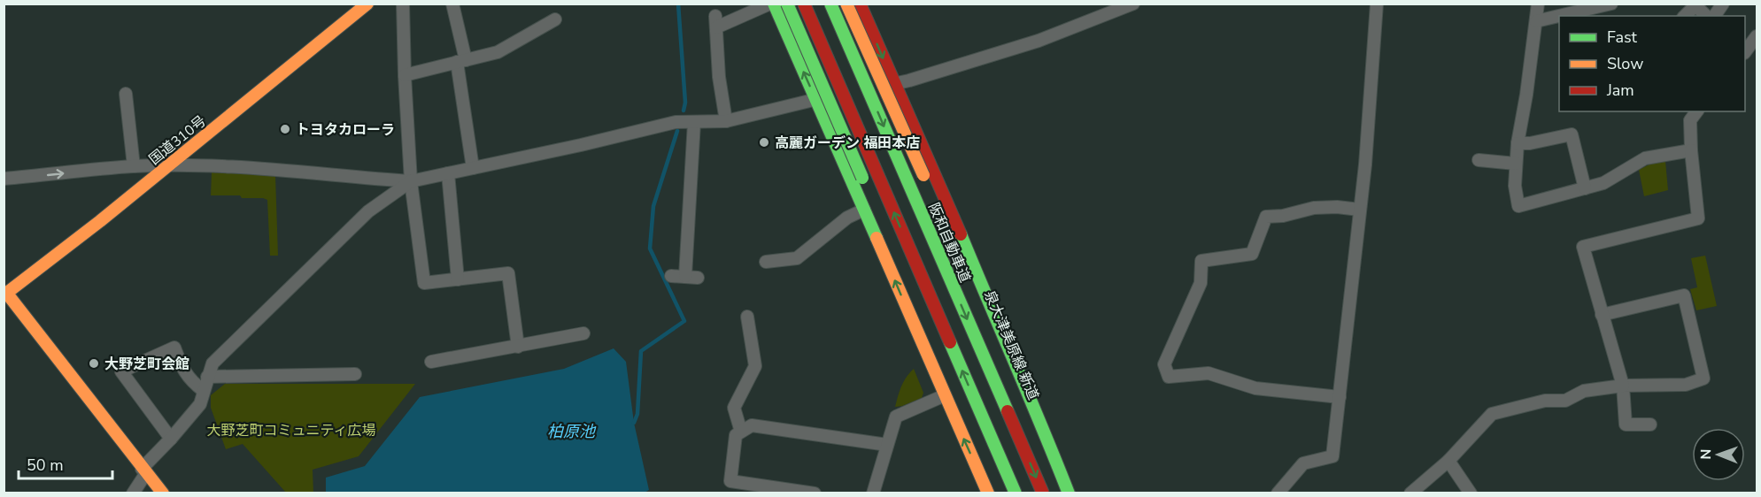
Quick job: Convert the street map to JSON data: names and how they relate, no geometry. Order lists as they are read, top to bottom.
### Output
{
  "streets": {
    "main road": ["国道310号", "阪和自動車道", "泉大津美原線 新道"]
  },
  "water": ["柏原池"],
  "parks": ["大野芝町コミュニティ広場"],
  "places": ["トヨタカローラ", "高麗ガーデン 福田本店", "大野芝町会館"],
  "legend": ["Fast", "Slow", "Jam"],
  "scale_bar": "50 m",
  "north": "left"
}
